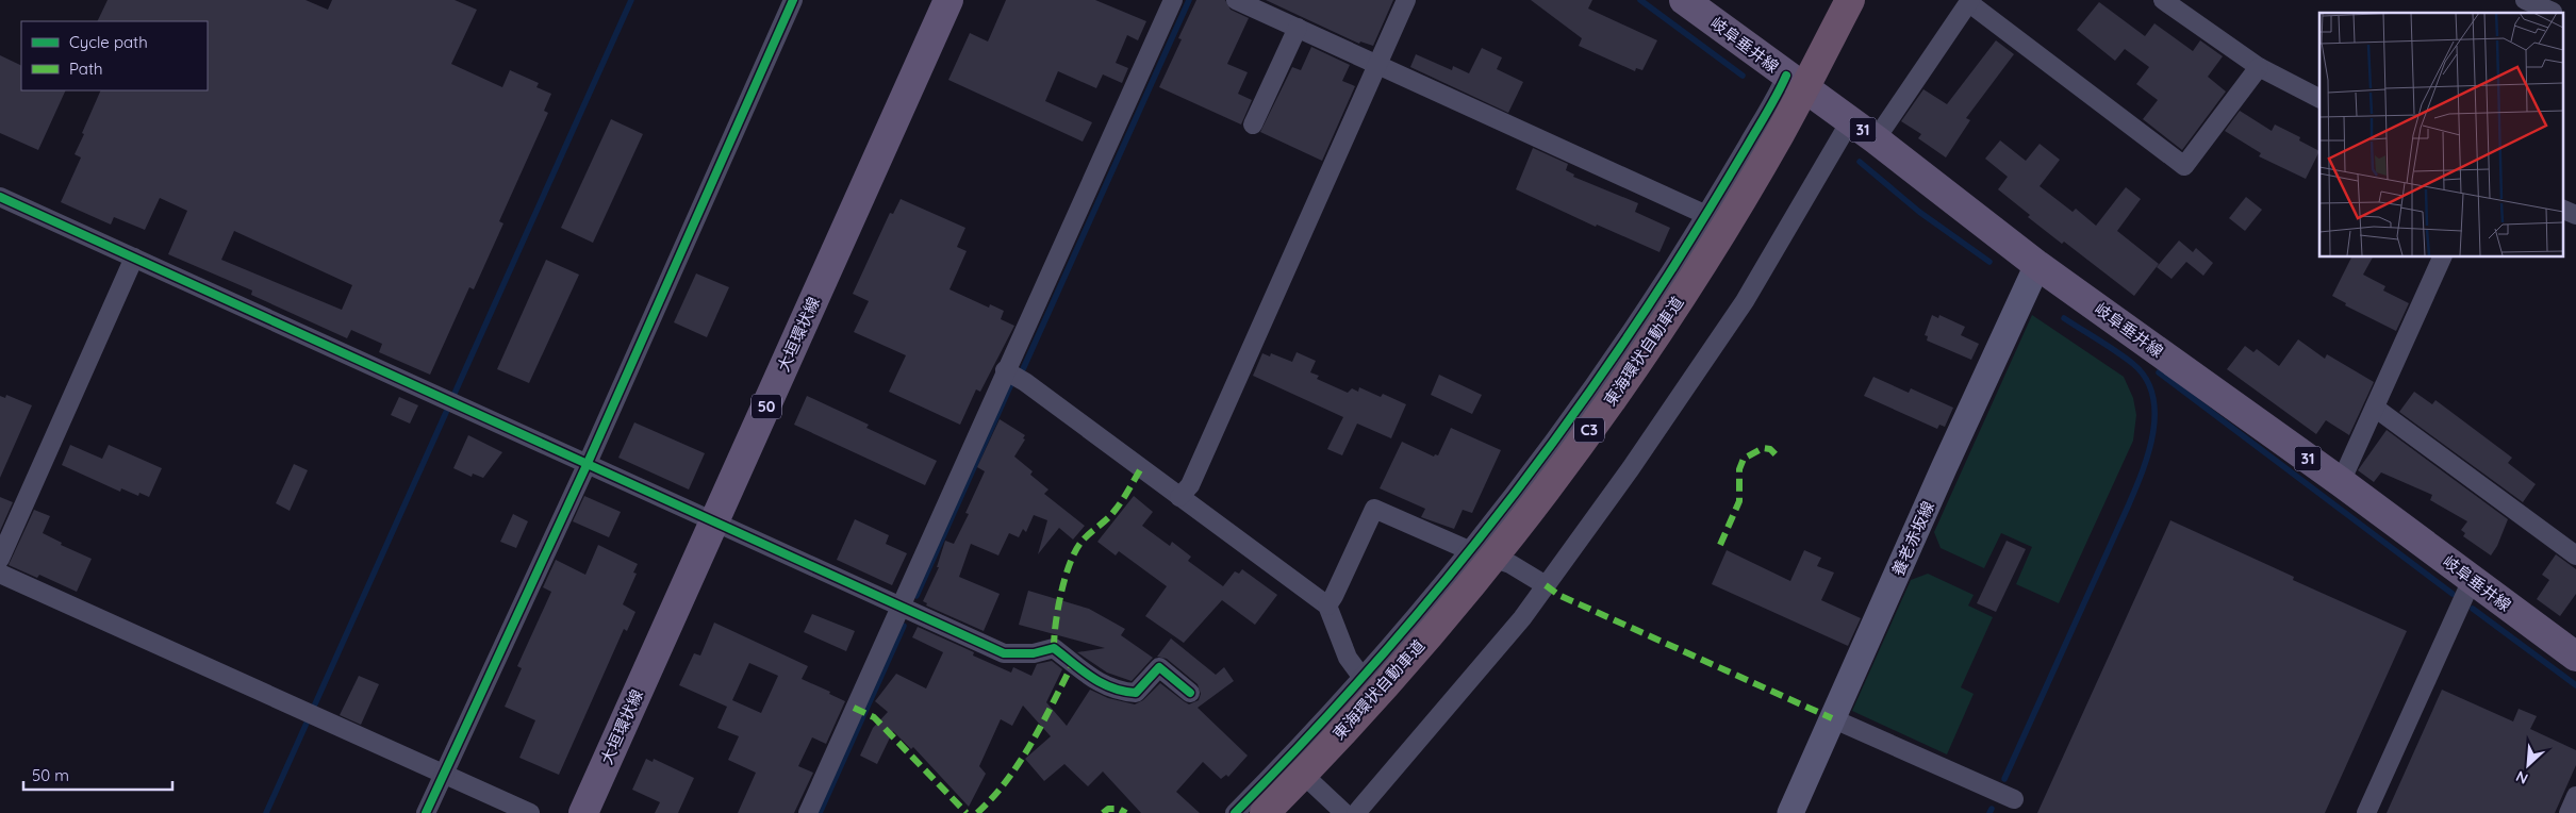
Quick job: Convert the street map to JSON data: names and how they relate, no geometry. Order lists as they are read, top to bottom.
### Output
{
  "streets": {
    "highway": ["東海環状自動車道", "C3"],
    "main road": [
      "岐阜垂井線",
      "31",
      "大垣環状線",
      "50",
      "養老赤坂線"
    ]
  },
  "crossings": [
    ["岐阜垂井線", "養老赤坂線"]
  ],
  "legend": ["Cycle path", "Path"],
  "scale_bar": "50 m",
  "north": "bottom left"
}
